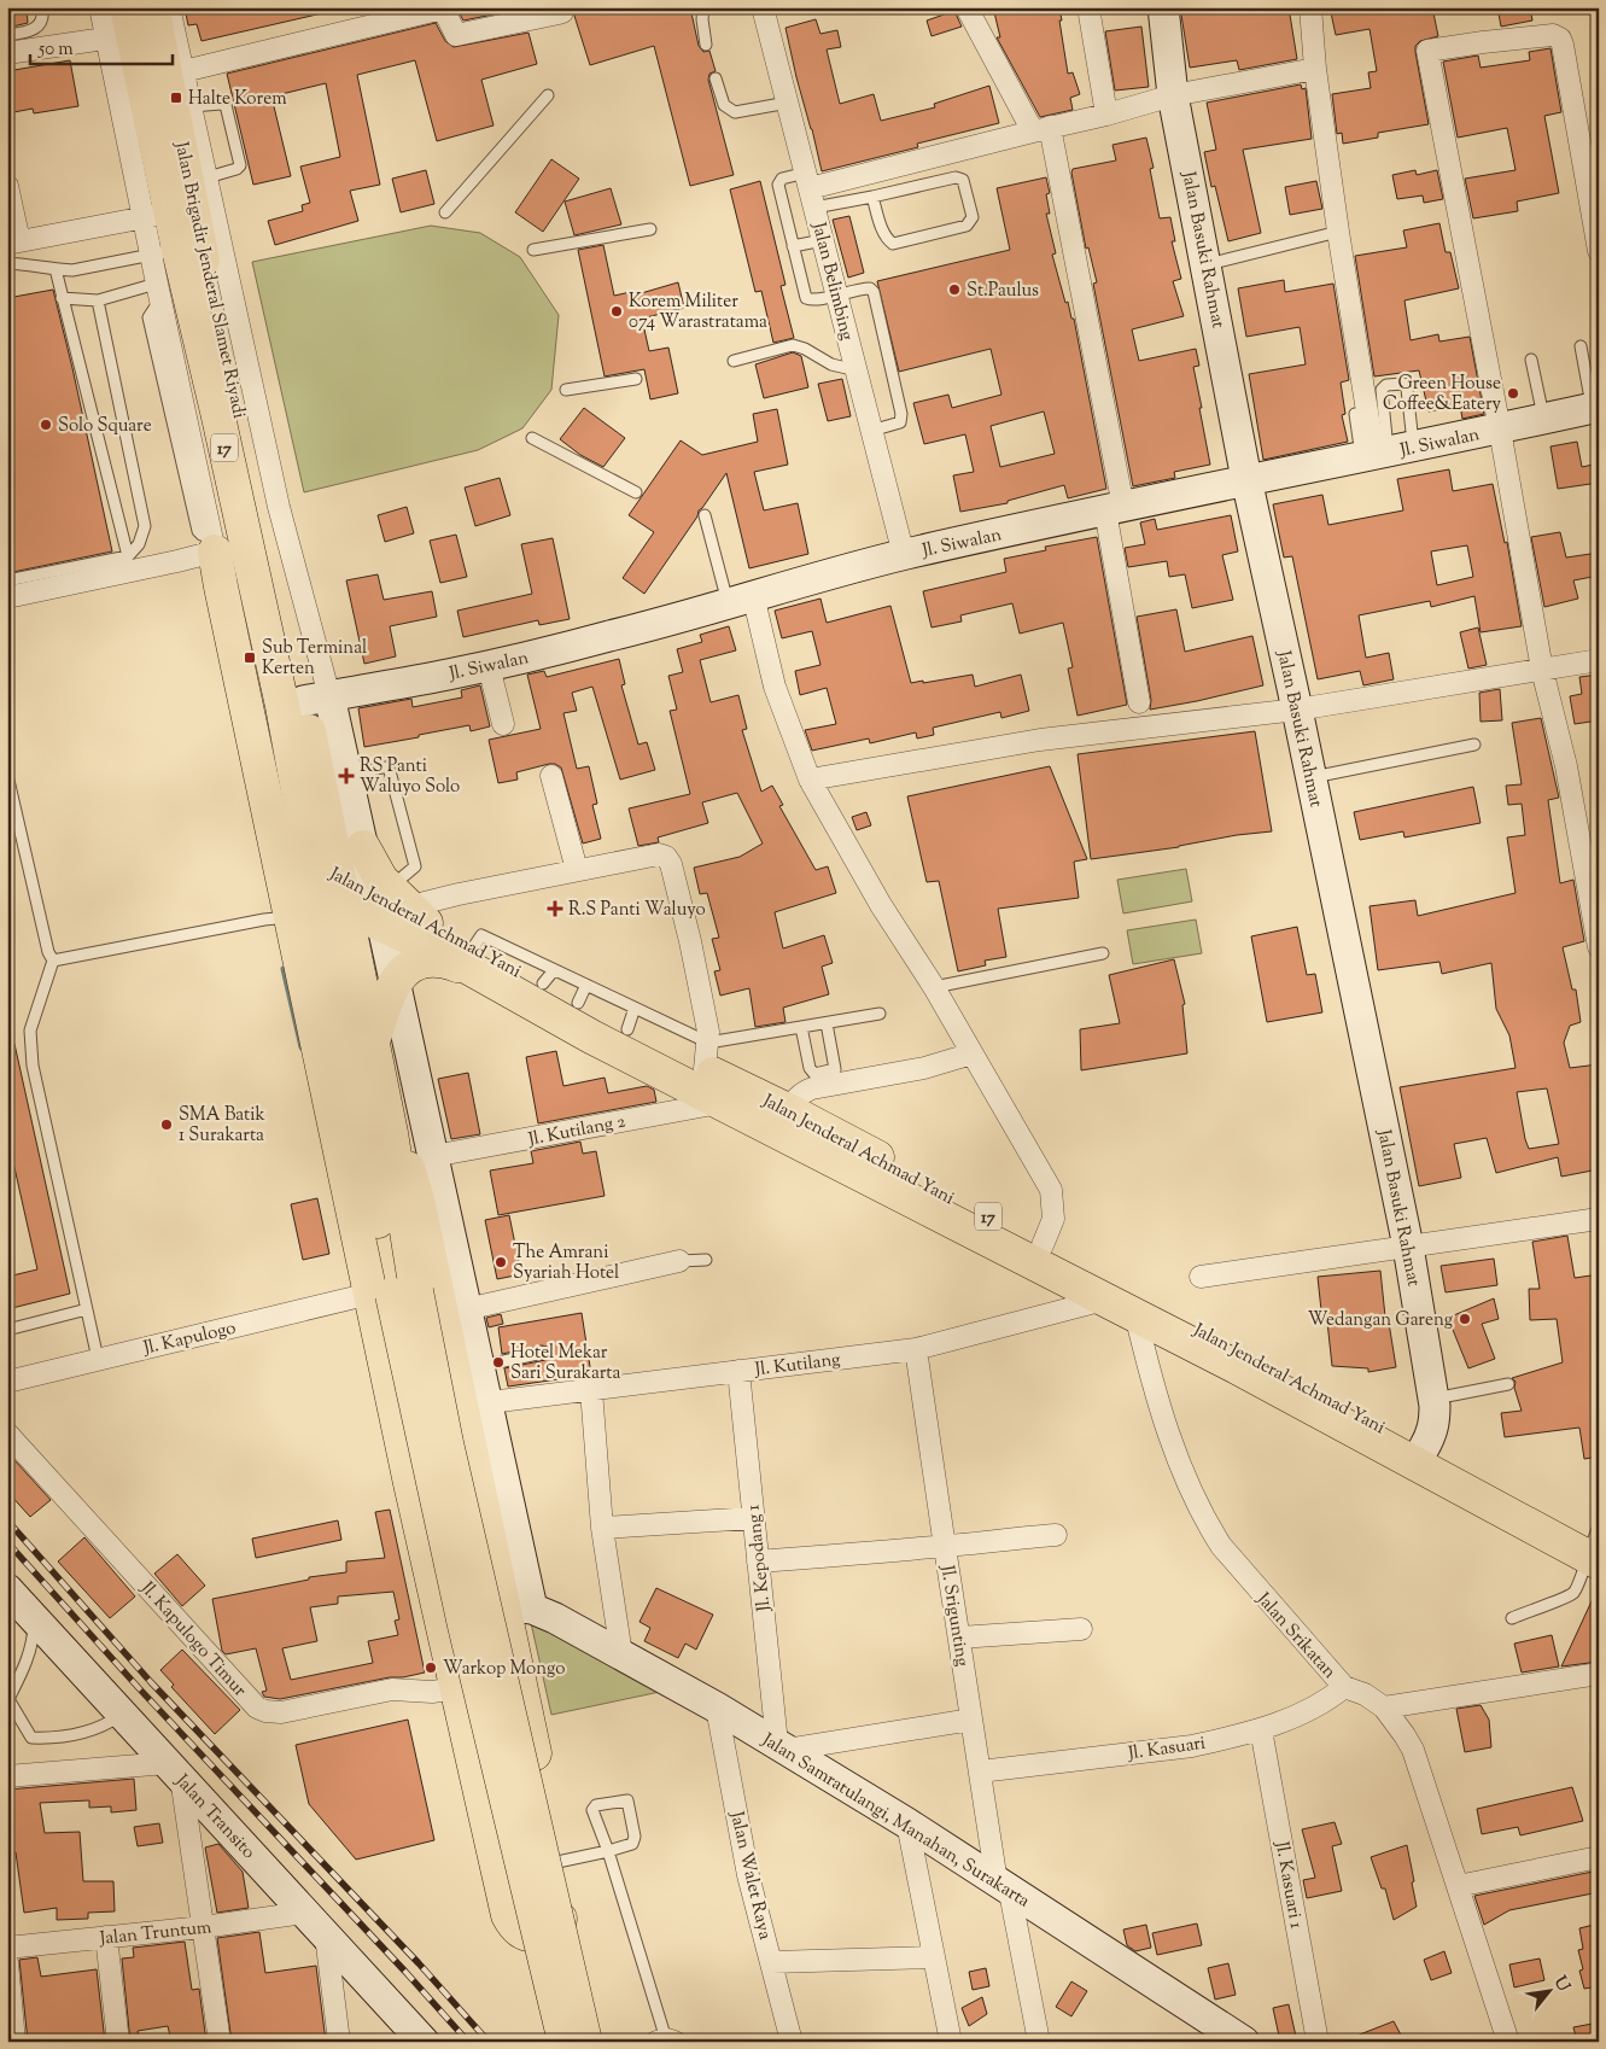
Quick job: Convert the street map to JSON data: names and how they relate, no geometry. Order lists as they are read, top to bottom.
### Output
{
  "streets": {
    "main road": ["Jalan Brigadir Jenderal Slamet Riyadi", "17", "Jalan Jenderal Achmad Yani"],
    "street": [
      "Jalan Basuki Rahmat",
      "Jalan Belimbing",
      "Jl. Siwalan",
      "Jl. Kutilang 2",
      "Jl. Kapulogo",
      "Jl. Kutilang",
      "Jl. Kepodang 1",
      "Jl. Srigunting",
      "Jalan Srikatan",
      "Jl. Kapulogo Timur",
      "Jl. Kasuari",
      "Jalan Transito",
      "Jalan Samratulangi, Manahan, Surakarta",
      "Jalan Walet Raya",
      "Jl. Kasuari 1",
      "Jalan Truntum"
    ]
  },
  "crossings": [
    ["Jalan Basuki Rahmat", "Jl. Siwalan"],
    ["Jalan Basuki Rahmat", "Jalan Jenderal Achmad Yani"],
    ["Jalan Brigadir Jenderal Slamet Riyadi", "Jl. Siwalan"],
    ["Jalan Brigadir Jenderal Slamet Riyadi", "Jalan Jenderal Achmad Yani"],
    ["Jalan Belimbing", "Jl. Siwalan"],
    ["Jalan Jenderal Achmad Yani", "Jl. Kutilang 2"],
    ["Jalan Jenderal Achmad Yani", "Jl. Kutilang"],
    ["Jalan Jenderal Achmad Yani", "Jalan Srikatan"],
    ["Jl. Kutilang", "Jl. Kepodang 1"],
    ["Jl. Kutilang", "Jl. Srigunting"],
    ["Jl. Kepodang 1", "Jalan Samratulangi, Manahan, Surakarta"],
    ["Jl. Srigunting", "Jl. Kasuari"],
    ["Jl. Srigunting", "Jalan Samratulangi, Manahan, Surakarta"],
    ["Jalan Srikatan", "Jl. Kasuari"],
    ["Jl. Kasuari", "Jl. Kasuari 1"],
    ["Jalan Transito", "Jalan Truntum"],
    ["Jalan Samratulangi, Manahan, Surakarta", "Jalan Walet Raya"]
  ],
  "places": {
    "transit": ["Halte Korem", "Sub Terminal Kerten"],
    "other": [
      "St.Paulus",
      "Korem Militer 074 Warastratama",
      "Green House Coffee&Eatery",
      "Solo Square",
      "SMA Batik 1 Surakarta",
      "The Amrani Syariah Hotel",
      "Wedangan Gareng",
      "Hotel Mekar Sari Surakarta",
      "Warkop Mongo"
    ],
    "health": ["RS Panti Waluyo Solo", "R.S Panti Waluyo"]
  },
  "scale_bar": "50 m",
  "north": "top right"
}
